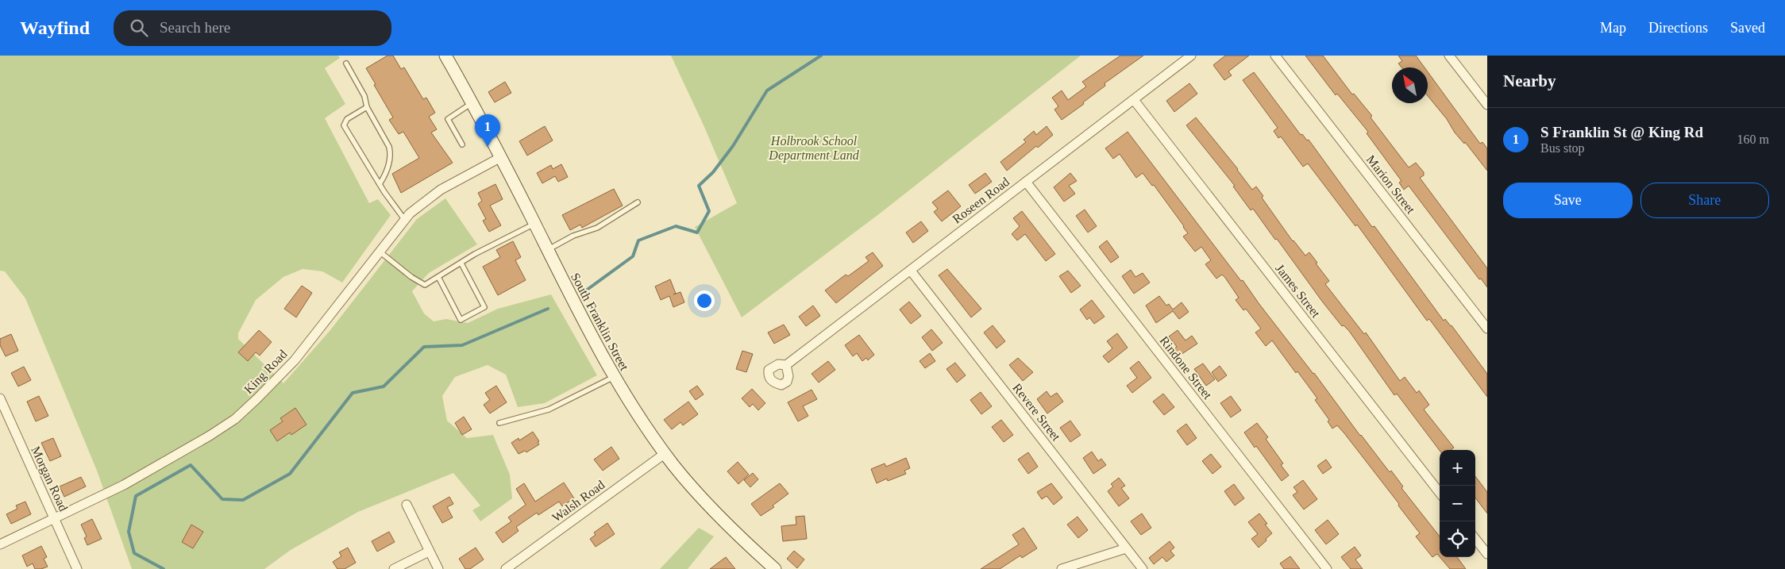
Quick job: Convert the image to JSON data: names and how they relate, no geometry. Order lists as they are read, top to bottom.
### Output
{
  "streets": {
    "main road": ["South Franklin Street"],
    "street": [
      "Marion Street",
      "Roseen Road",
      "James Street",
      "Rindone Street",
      "King Road",
      "Revere Street",
      "Morgan Road",
      "Walsh Road"
    ]
  },
  "crossings": [
    ["Roseen Road", "James Street"],
    ["Roseen Road", "Rindone Street"],
    ["Roseen Road", "Revere Street"],
    ["South Franklin Street", "King Road"],
    ["South Franklin Street", "Walsh Road"],
    ["King Road", "Morgan Road"]
  ],
  "parks": ["Holbrook School Department Land"],
  "north": "top left",
  "page": {
    "header": "Wayfind",
    "search": "Search here",
    "nav": ["Map", "Directions", "Saved"],
    "heading": "Nearby",
    "list": [
      {
        "mark": "1",
        "name": "S Franklin St @ King Rd",
        "note": "Bus stop",
        "value": "160 m"
      }
    ],
    "pins": "1",
    "buttons": ["Save", "Share"],
    "map_buttons": ["+", "−"]
  }
}
